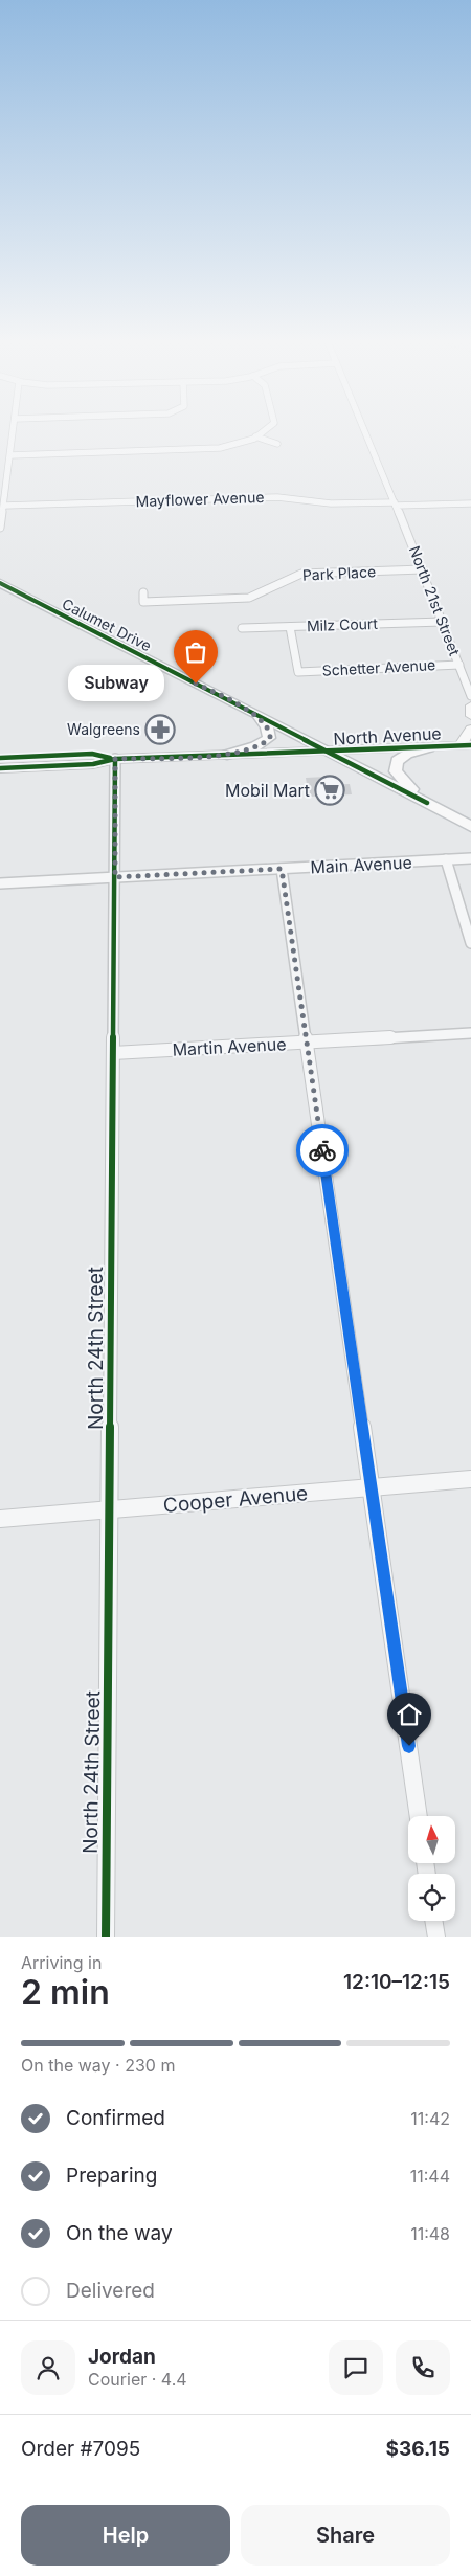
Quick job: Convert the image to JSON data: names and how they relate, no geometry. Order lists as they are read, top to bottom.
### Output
{
  "streets": {
    "main road": ["Calumet Drive", "North Avenue"],
    "street": [
      "Mayflower Avenue",
      "Park Place",
      "North 21st Street",
      "Milz Court",
      "Schetter Avenue",
      "Main Avenue",
      "Martin Avenue",
      "North 24th Street",
      "Cooper Avenue"
    ]
  },
  "crossings": [
    ["Mayflower Avenue", "North 21st Street"],
    ["Park Place", "North 21st Street"],
    ["North 21st Street", "Milz Court"],
    ["North 21st Street", "Schetter Avenue"],
    ["Calumet Drive", "North Avenue"],
    ["Milz Court", "Schetter Avenue"],
    ["North Avenue", "North 24th Street"],
    ["Main Avenue", "North 24th Street"],
    ["Martin Avenue", "North 24th Street"],
    ["North 24th Street", "Cooper Avenue"]
  ],
  "places": {
    "other": ["Subway"],
    "pharmacy": ["Walgreens"],
    "supermarket": ["Mobil Mart"]
  },
  "north": "top",
  "page": {
    "bubble": "Subway",
    "heading": ["2 min", "Arriving in", "12:10–12:15"],
    "panel": [
      "Jordan",
      "Courier · 4.4",
      "Order #7095",
      "$36.15"
    ],
    "bar": "On the way · 230 m",
    "list": [
      ["Confirmed", "11:42"],
      ["Preparing", "11:44"],
      ["On the way", "11:48"],
      "Delivered"
    ],
    "buttons": ["Help", "Share"]
  }
}
